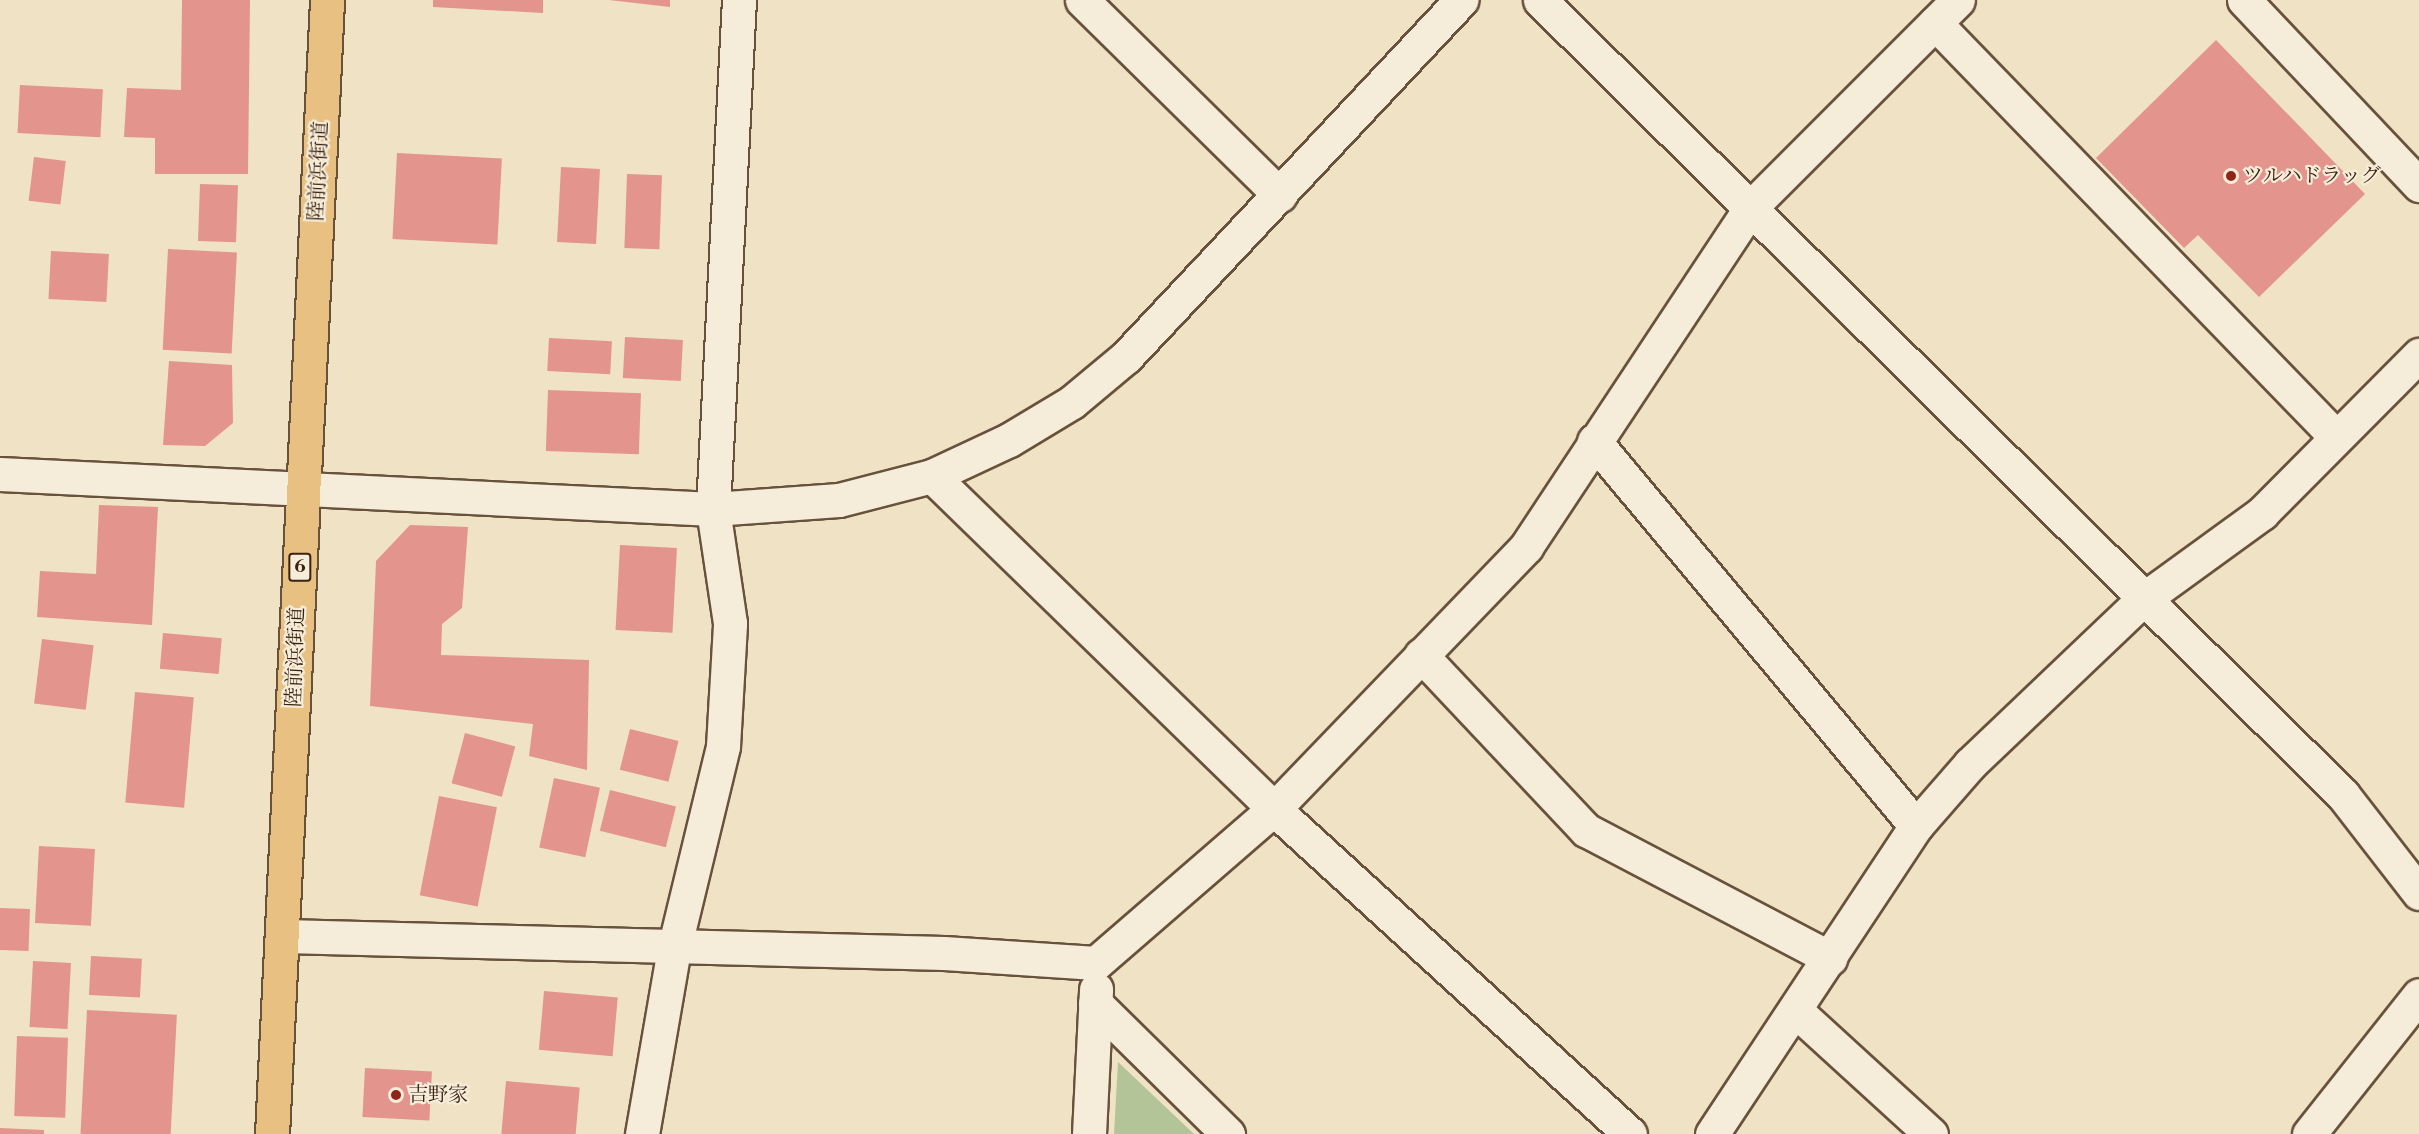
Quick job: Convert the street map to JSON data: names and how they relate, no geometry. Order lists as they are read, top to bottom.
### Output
{
  "streets": {
    "highway": ["陸前浜街道", "6"]
  },
  "places": ["ツルハドラッグ", "吉野家"]
}
